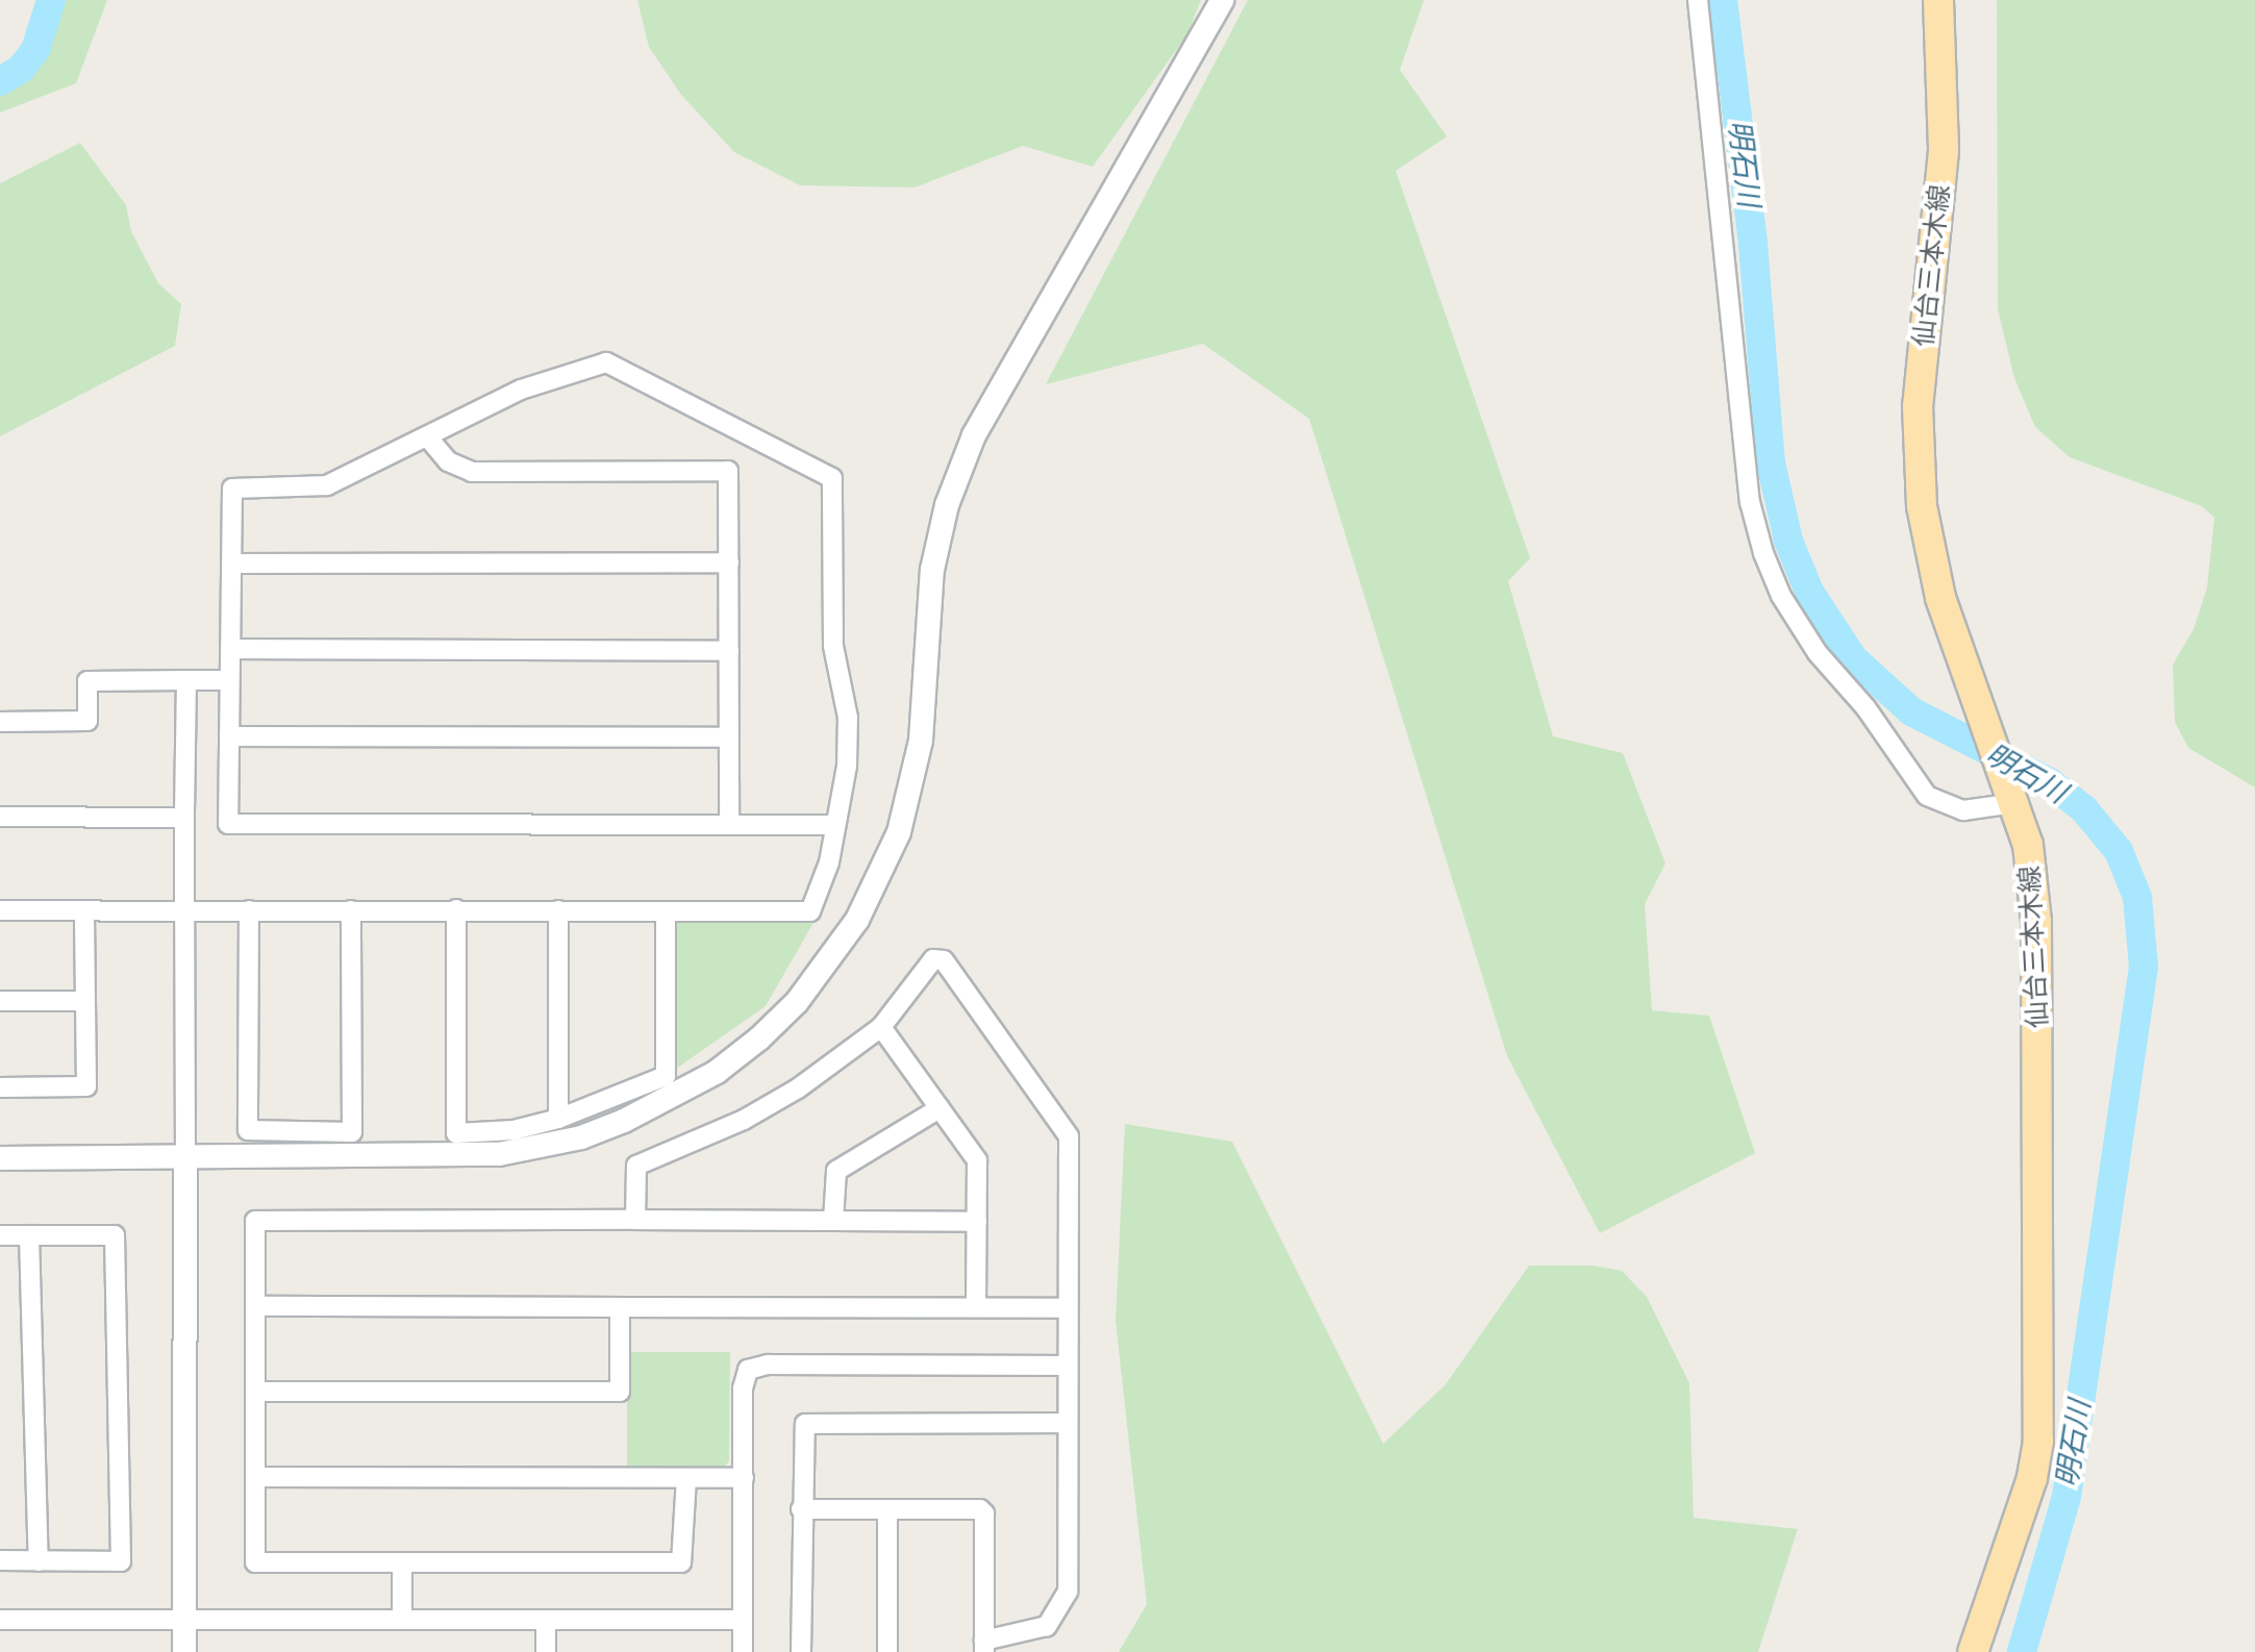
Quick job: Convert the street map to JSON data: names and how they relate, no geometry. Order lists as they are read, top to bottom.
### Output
{
  "streets": {
    "main road": ["仙台三本木線"]
  },
  "water": ["明石川"]
}
